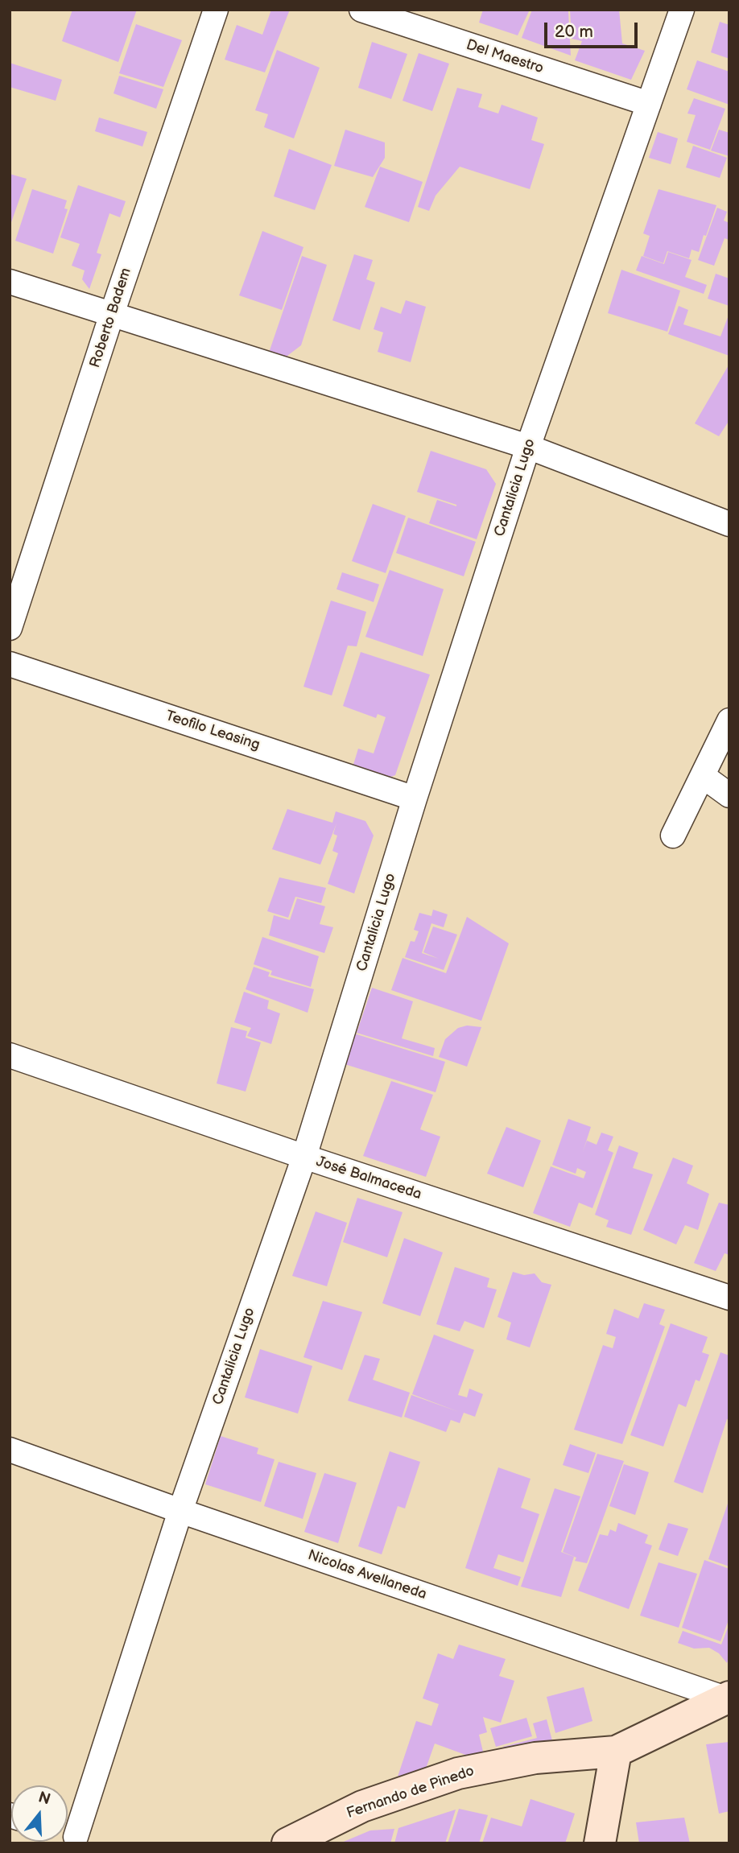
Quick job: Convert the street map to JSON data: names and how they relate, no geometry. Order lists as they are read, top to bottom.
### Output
{
  "streets": {
    "main road": ["Fernando de Pinedo"],
    "street": [
      "Del Maestro",
      "Roberto Badem",
      "Cantalicia Lugo",
      "Teofilo Leasing",
      "José Balmaceda",
      "Nicolas Avellaneda"
    ]
  },
  "crossings": [
    ["Del Maestro", "Cantalicia Lugo"],
    ["Cantalicia Lugo", "Teofilo Leasing"],
    ["Cantalicia Lugo", "José Balmaceda"],
    ["Cantalicia Lugo", "Nicolas Avellaneda"],
    ["Nicolas Avellaneda", "Fernando de Pinedo"]
  ],
  "scale_bar": "20 m",
  "north": "top"
}
